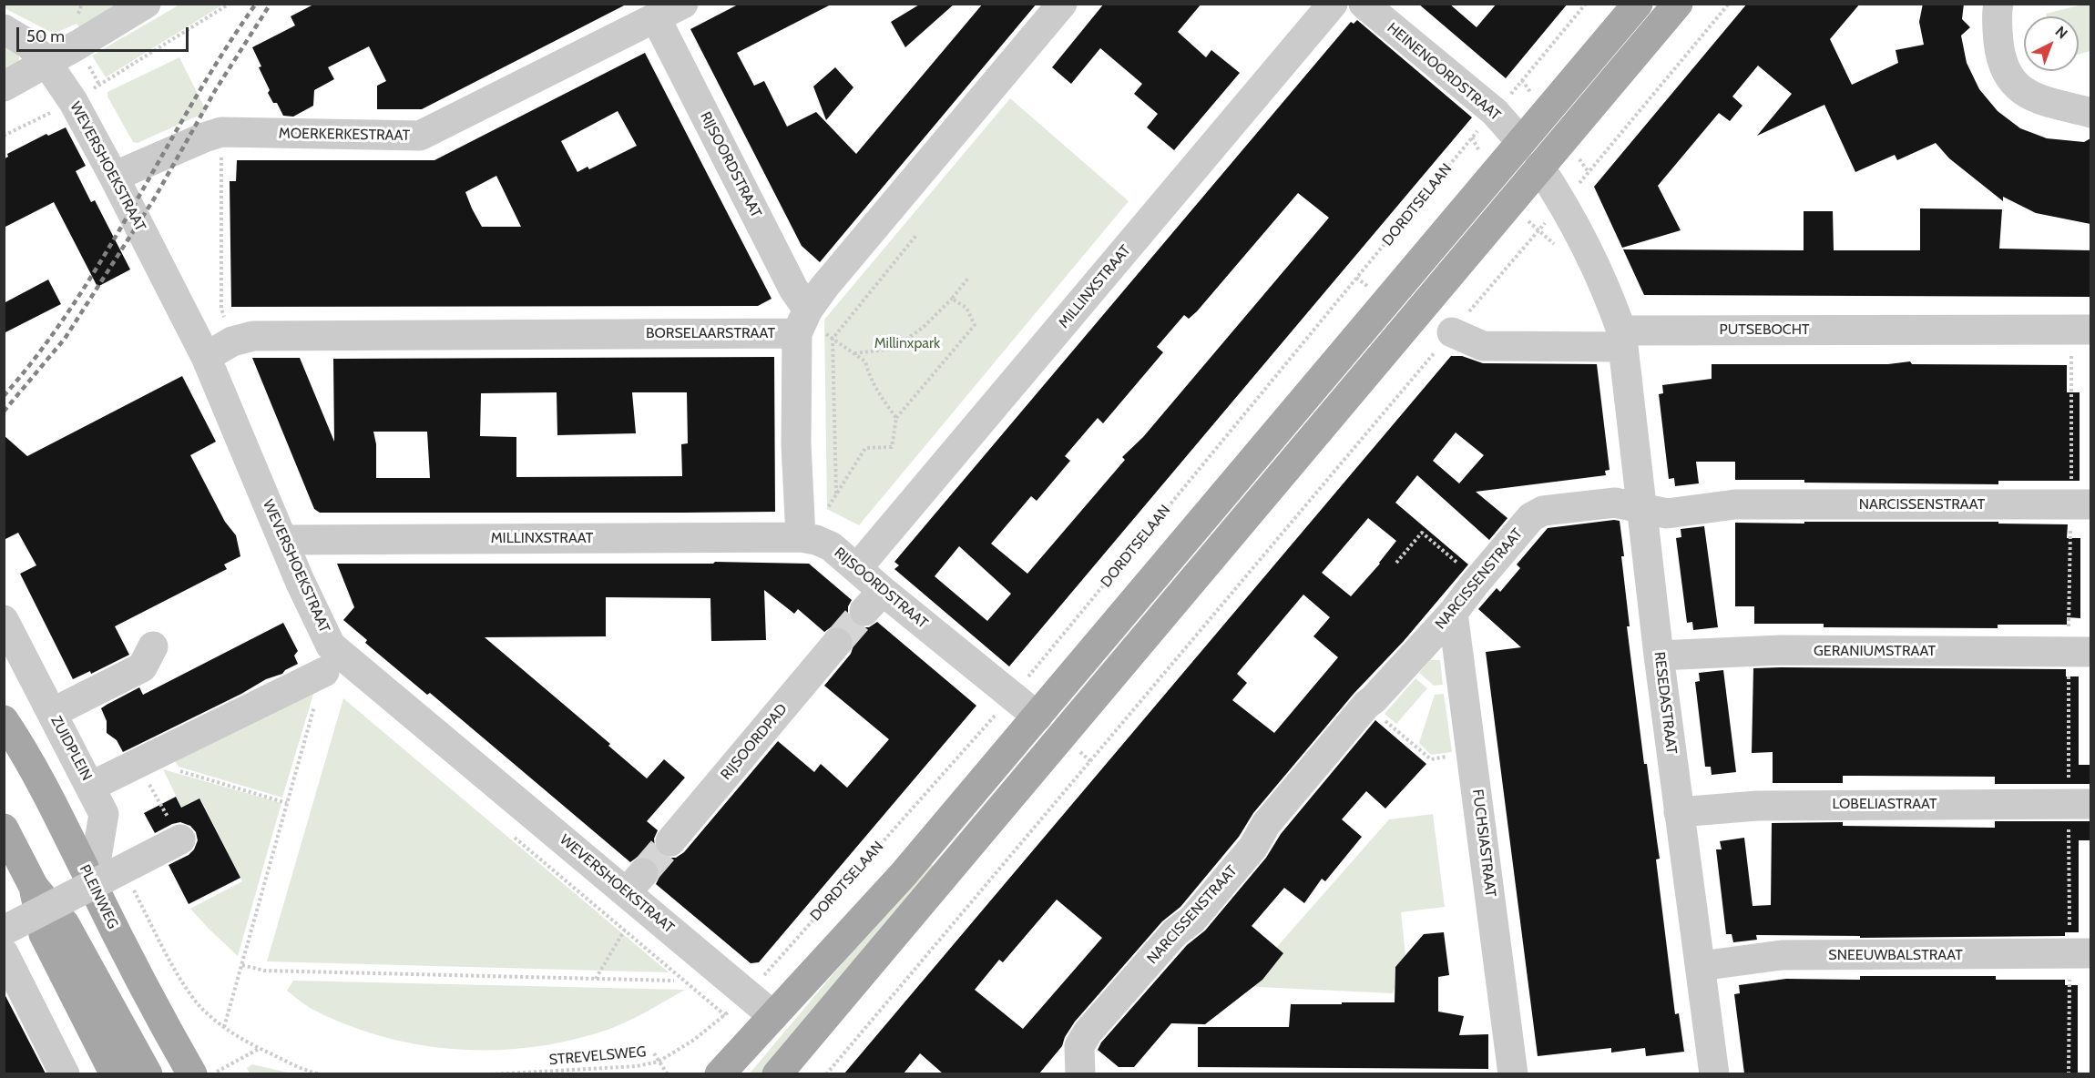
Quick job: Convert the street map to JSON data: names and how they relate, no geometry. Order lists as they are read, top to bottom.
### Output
{
  "streets": {
    "main road": ["PLEINWEG"],
    "street": [
      "HEINENOORDSTRAAT",
      "MOERKERKESTRAAT",
      "RIJSOORDSTRAAT",
      "WEVERSHOEKSTRAAT",
      "MILLINXSTRAAT",
      "PUTSEBOCHT",
      "BORSELAARSTRAAT",
      "NARCISSENSTRAAT",
      "GERANIUMSTRAAT",
      "RESEDASTRAAT",
      "RIJSOORDPAD",
      "ZUIDPLEIN",
      "LOBELIASTRAAT",
      "FUCHSIASTRAAT",
      "SNEEUWBALSTRAAT"
    ],
    "path": ["DORDTSELAAN", "STREVELSWEG"]
  },
  "crossings": [
    ["HEINENOORDSTRAAT", "DORDTSELAAN"],
    ["MOERKERKESTRAAT", "RIJSOORDSTRAAT"],
    ["MOERKERKESTRAAT", "WEVERSHOEKSTRAAT"],
    ["RIJSOORDSTRAAT", "DORDTSELAAN"],
    ["RIJSOORDSTRAAT", "MILLINXSTRAAT"],
    ["RIJSOORDSTRAAT", "BORSELAARSTRAAT"],
    ["WEVERSHOEKSTRAAT", "DORDTSELAAN"],
    ["WEVERSHOEKSTRAAT", "MILLINXSTRAAT"],
    ["WEVERSHOEKSTRAAT", "BORSELAARSTRAAT"],
    ["DORDTSELAAN", "STREVELSWEG"],
    ["PUTSEBOCHT", "RESEDASTRAAT"],
    ["NARCISSENSTRAAT", "RESEDASTRAAT"],
    ["NARCISSENSTRAAT", "FUCHSIASTRAAT"],
    ["GERANIUMSTRAAT", "RESEDASTRAAT"],
    ["RESEDASTRAAT", "LOBELIASTRAAT"],
    ["RESEDASTRAAT", "SNEEUWBALSTRAAT"],
    ["ZUIDPLEIN", "PLEINWEG"]
  ],
  "parks": ["Millinxpark"],
  "scale_bar": "50 m",
  "north": "top right"
}
